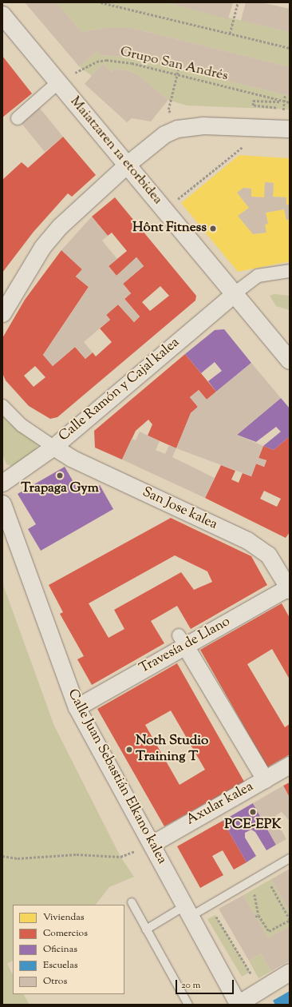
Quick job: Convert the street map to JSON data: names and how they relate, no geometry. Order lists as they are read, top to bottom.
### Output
{
  "streets": {
    "street": [
      "Maiatzaren 1a etorbidea",
      "Calle Ramón y Cajal kalea",
      "San Jose kalea",
      "Travesía de Llano",
      "Calle Juan Sebastián Elkano kalea",
      "Axular kalea"
    ],
    "path": ["Grupo San Andrés"]
  },
  "crossings": [
    ["Grupo San Andrés", "Maiatzaren 1a etorbidea"],
    ["Maiatzaren 1a etorbidea", "Calle Ramón y Cajal kalea"],
    ["Calle Ramón y Cajal kalea", "San Jose kalea"],
    ["San Jose kalea", "Travesía de Llano"],
    ["Travesía de Llano", "Calle Juan Sebastián Elkano kalea"],
    ["Calle Juan Sebastián Elkano kalea", "Axular kalea"]
  ],
  "places": [
    "Hônt Fitness",
    "Trapaga Gym",
    "Noth Studio Training T",
    "PCE-EPK"
  ],
  "legend": [
    "Viviendas",
    "Comercios",
    "Oficinas",
    "Escuelas",
    "Otros"
  ],
  "scale_bar": "20 m"
}
